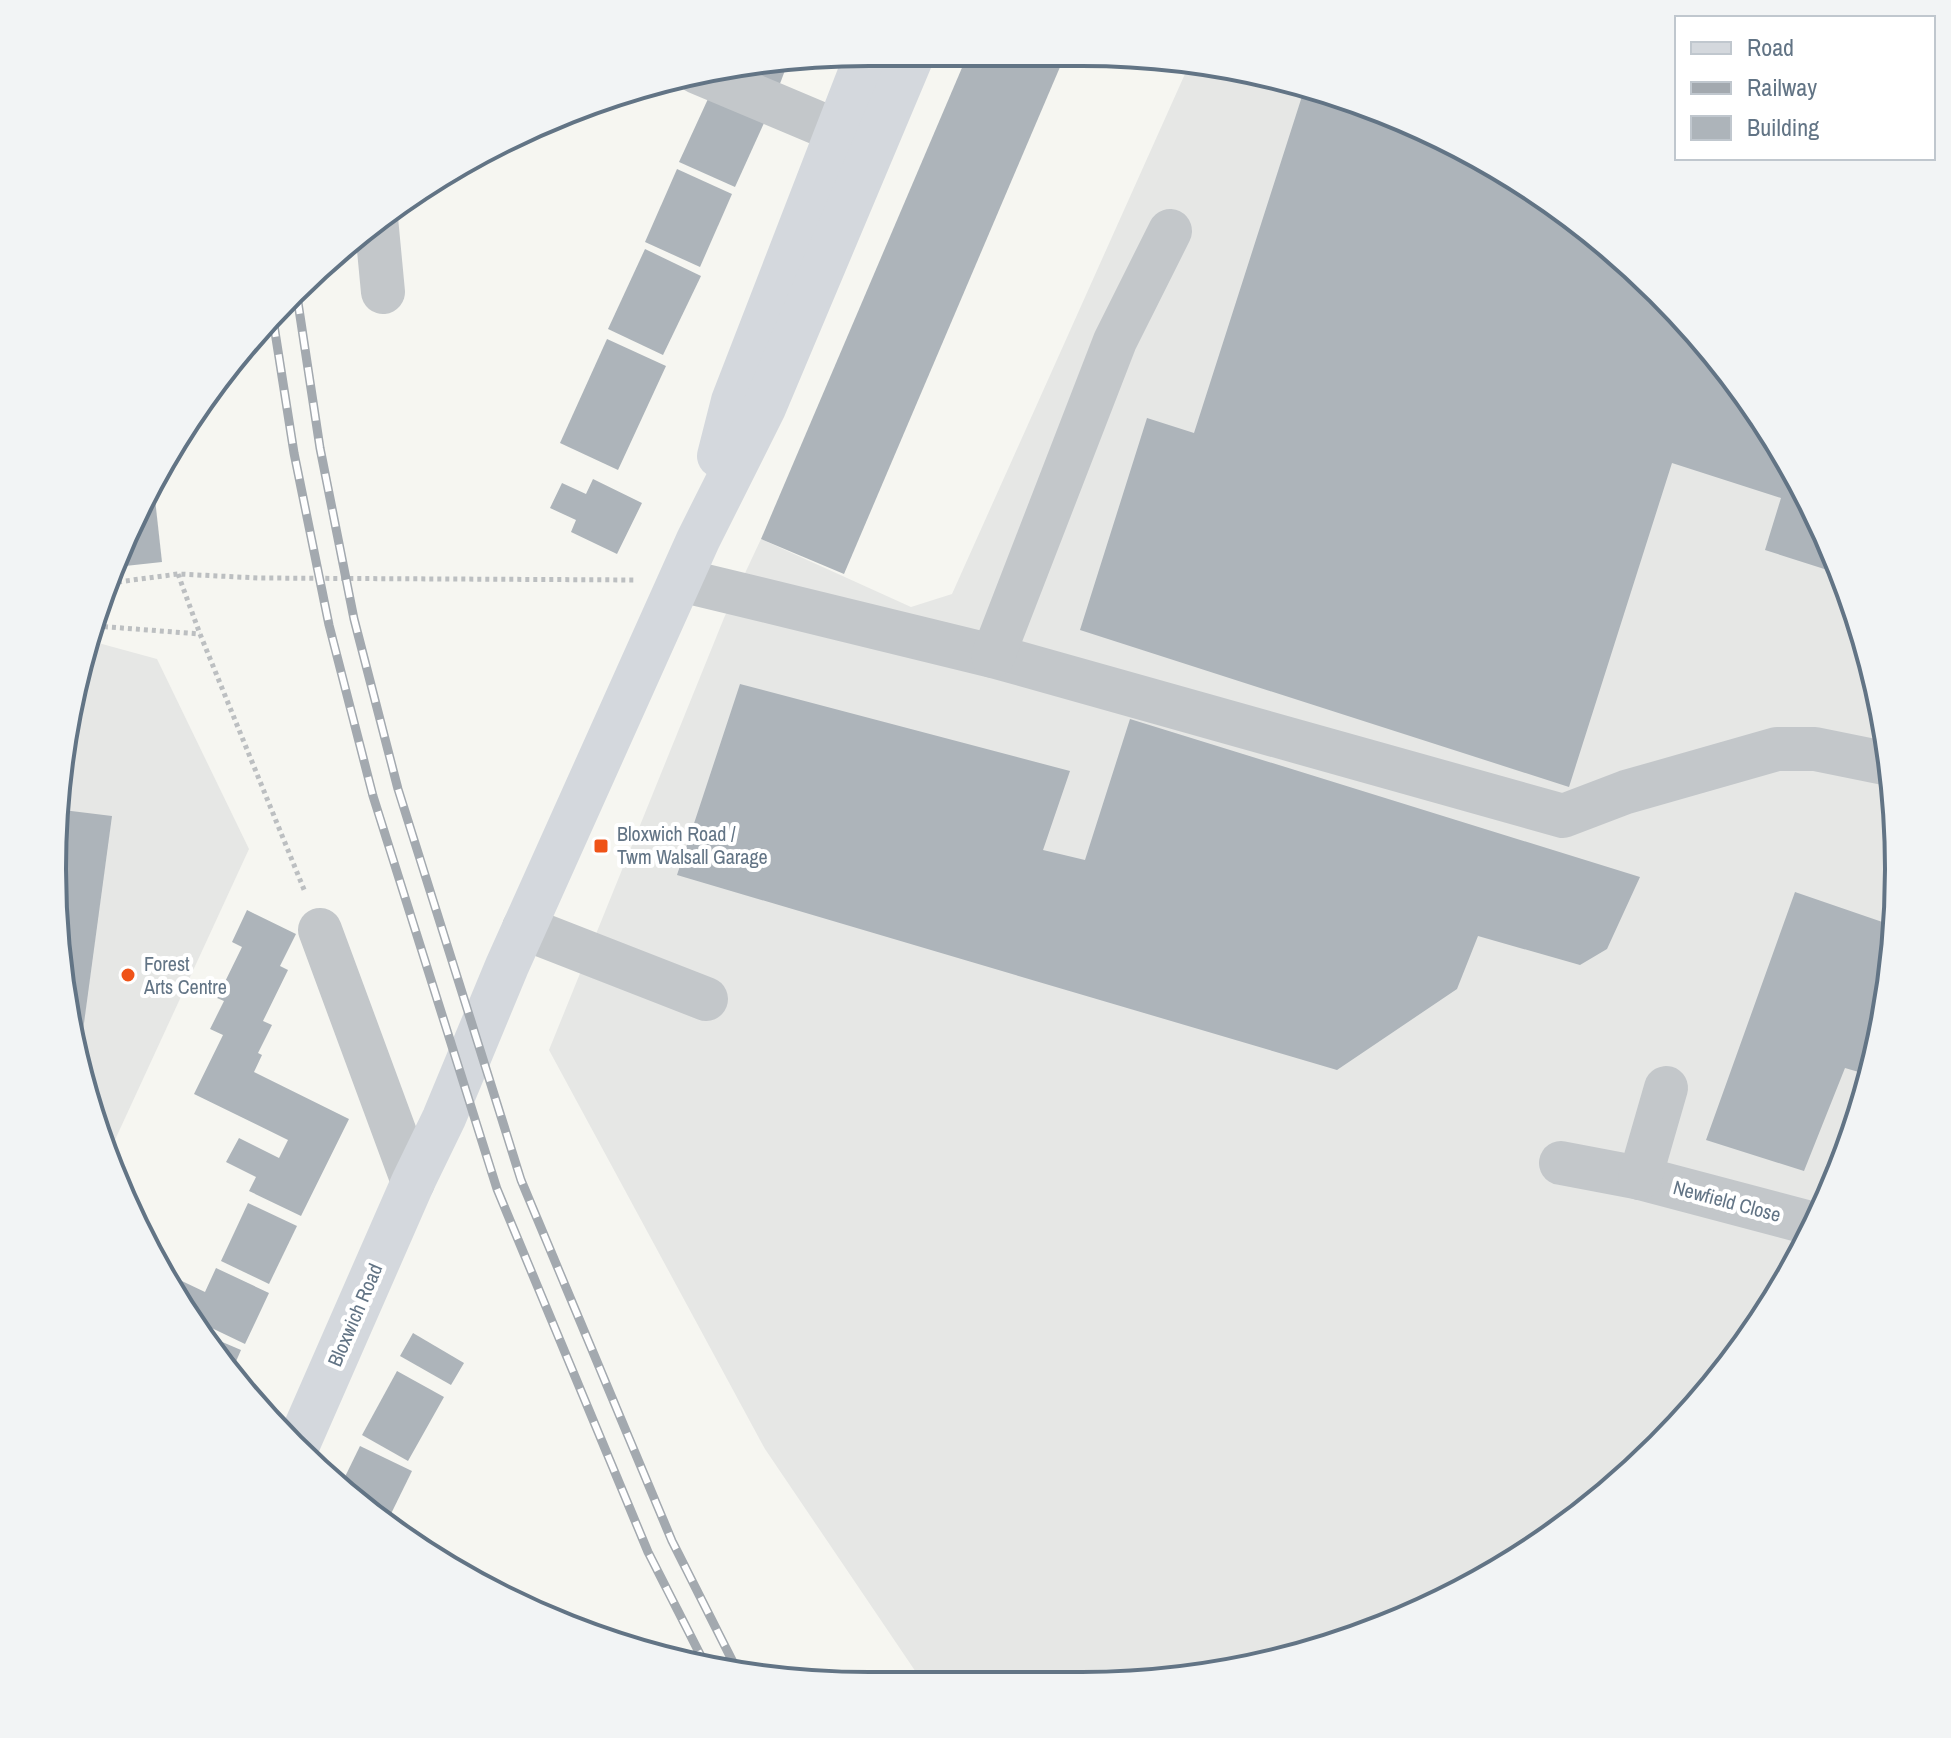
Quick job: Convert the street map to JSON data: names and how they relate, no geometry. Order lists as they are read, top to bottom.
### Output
{
  "streets": {
    "main road": ["Bloxwich Road"],
    "street": ["Newfield Close"]
  },
  "places": {
    "transit": ["Bloxwich Road / Twm Walsall Garage"],
    "other": ["Forest Arts Centre"]
  },
  "legend": ["Road", "Railway", "Building"]
}
